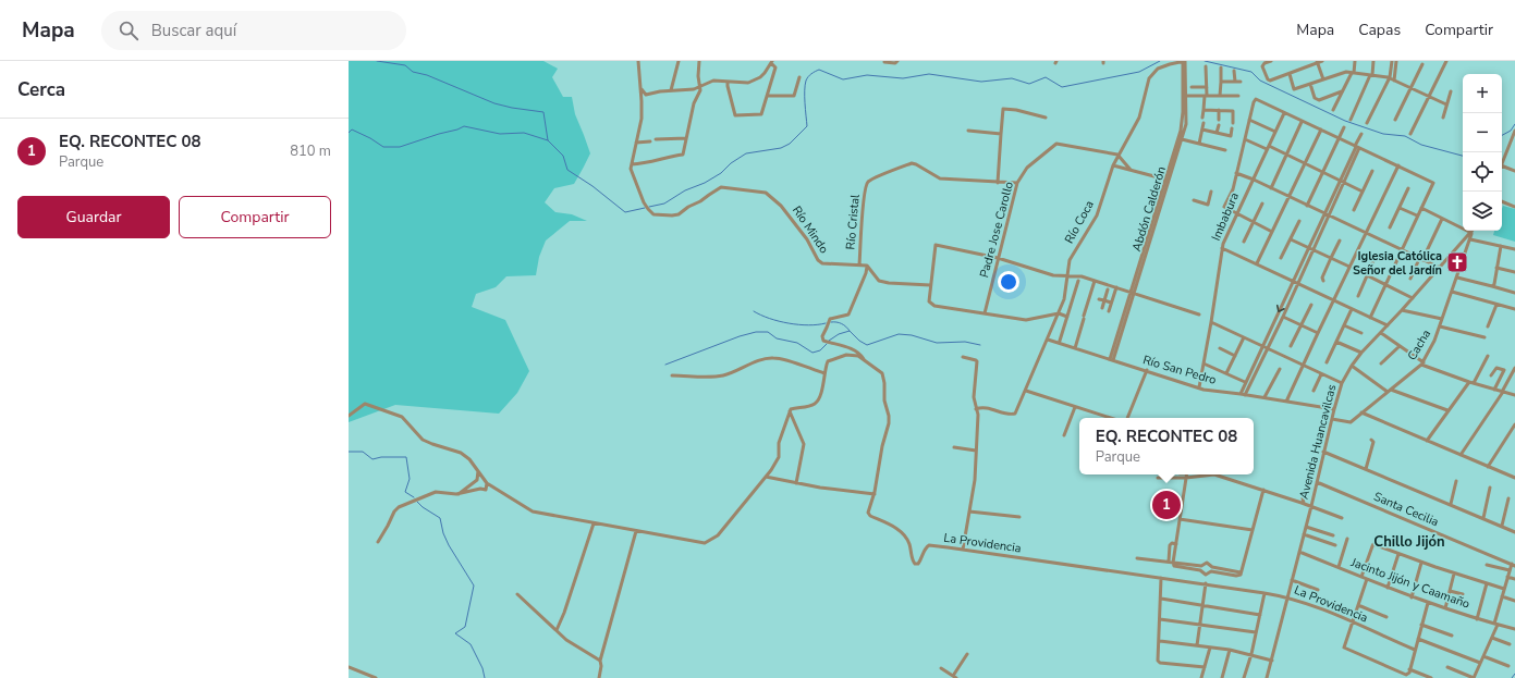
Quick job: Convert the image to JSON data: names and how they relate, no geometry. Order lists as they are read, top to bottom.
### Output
{
  "streets": {
    "street": [
      "Abdón Calderón",
      "Imbabura",
      "Río Cristal",
      "Río Coca",
      "Río Mindo",
      "Padre Jose Carollo",
      "Cacha",
      "Río San Pedro",
      "Avenida Huancavilcas",
      "Santa Cecilia",
      "La Providencia",
      "Jacinto Jijón y Caamaño"
    ]
  },
  "crossings": [
    ["Abdón Calderón", "Río Coca"],
    ["Abdón Calderón", "Río San Pedro"],
    ["Imbabura", "Río San Pedro"],
    ["Río Cristal", "Río Mindo"],
    ["Río Cristal", "Padre Jose Carollo"],
    ["Río Coca", "Padre Jose Carollo"],
    ["Río Coca", "Río San Pedro"],
    ["Cacha", "Avenida Huancavilcas"],
    ["Río San Pedro", "Avenida Huancavilcas"],
    ["Avenida Huancavilcas", "Santa Cecilia"],
    ["Avenida Huancavilcas", "La Providencia"],
    ["Avenida Huancavilcas", "Jacinto Jijón y Caamaño"]
  ],
  "districts": ["Chillo Jijón"],
  "places": {
    "church": ["Iglesia Católica Señor del Jardín"]
  },
  "page": {
    "header": "Mapa",
    "search": "Buscar aquí",
    "nav": ["Mapa", "Capas", "Compartir"],
    "heading": "Cerca",
    "map_buttons": ["+", "−"],
    "list": [
      {
        "mark": "1",
        "name": "EQ. RECONTEC 08",
        "note": "Parque",
        "value": "810 m"
      }
    ],
    "buttons": ["Guardar", "Compartir"],
    "popup": ["EQ. RECONTEC 08", "Parque"],
    "pins": "1"
  }
}
